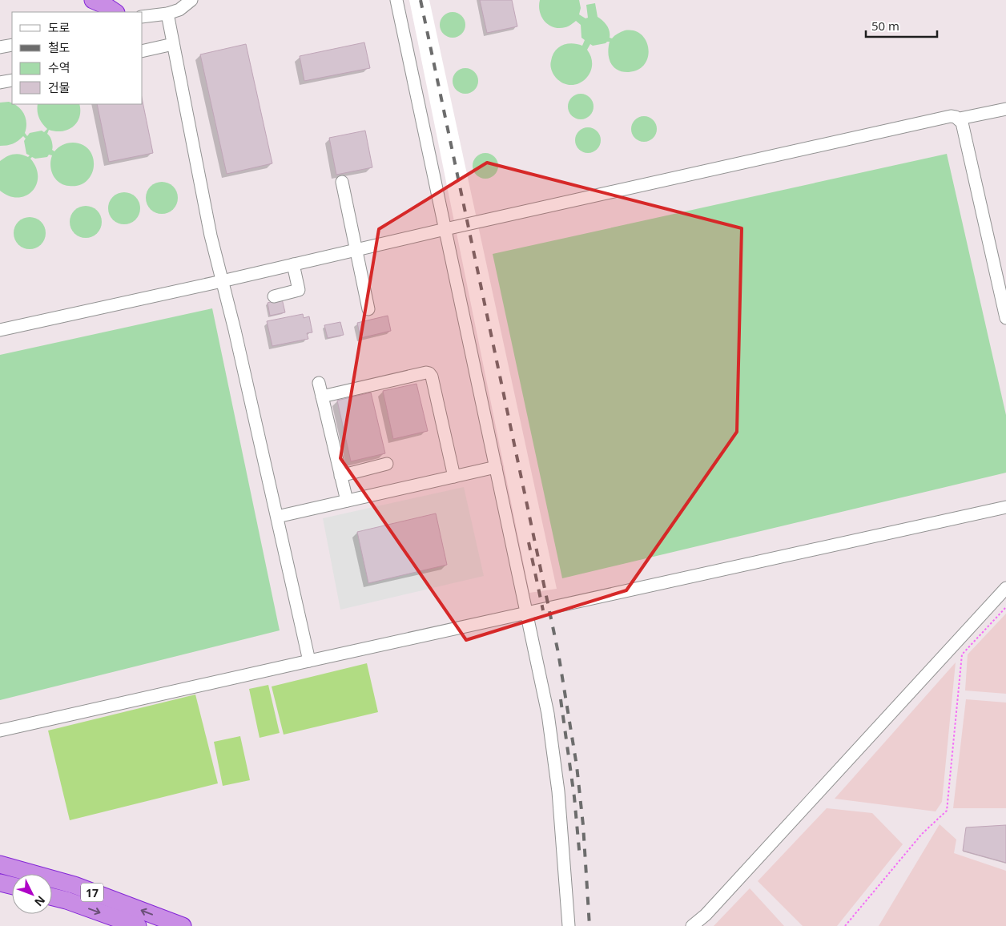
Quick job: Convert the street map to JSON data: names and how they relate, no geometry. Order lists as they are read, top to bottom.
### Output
{
  "streets": {
    "highway": ["17"]
  },
  "legend": [
    "도로",
    "철도",
    "수역",
    "건물"
  ],
  "scale_bar": "50 m",
  "north": "bottom right"
}
